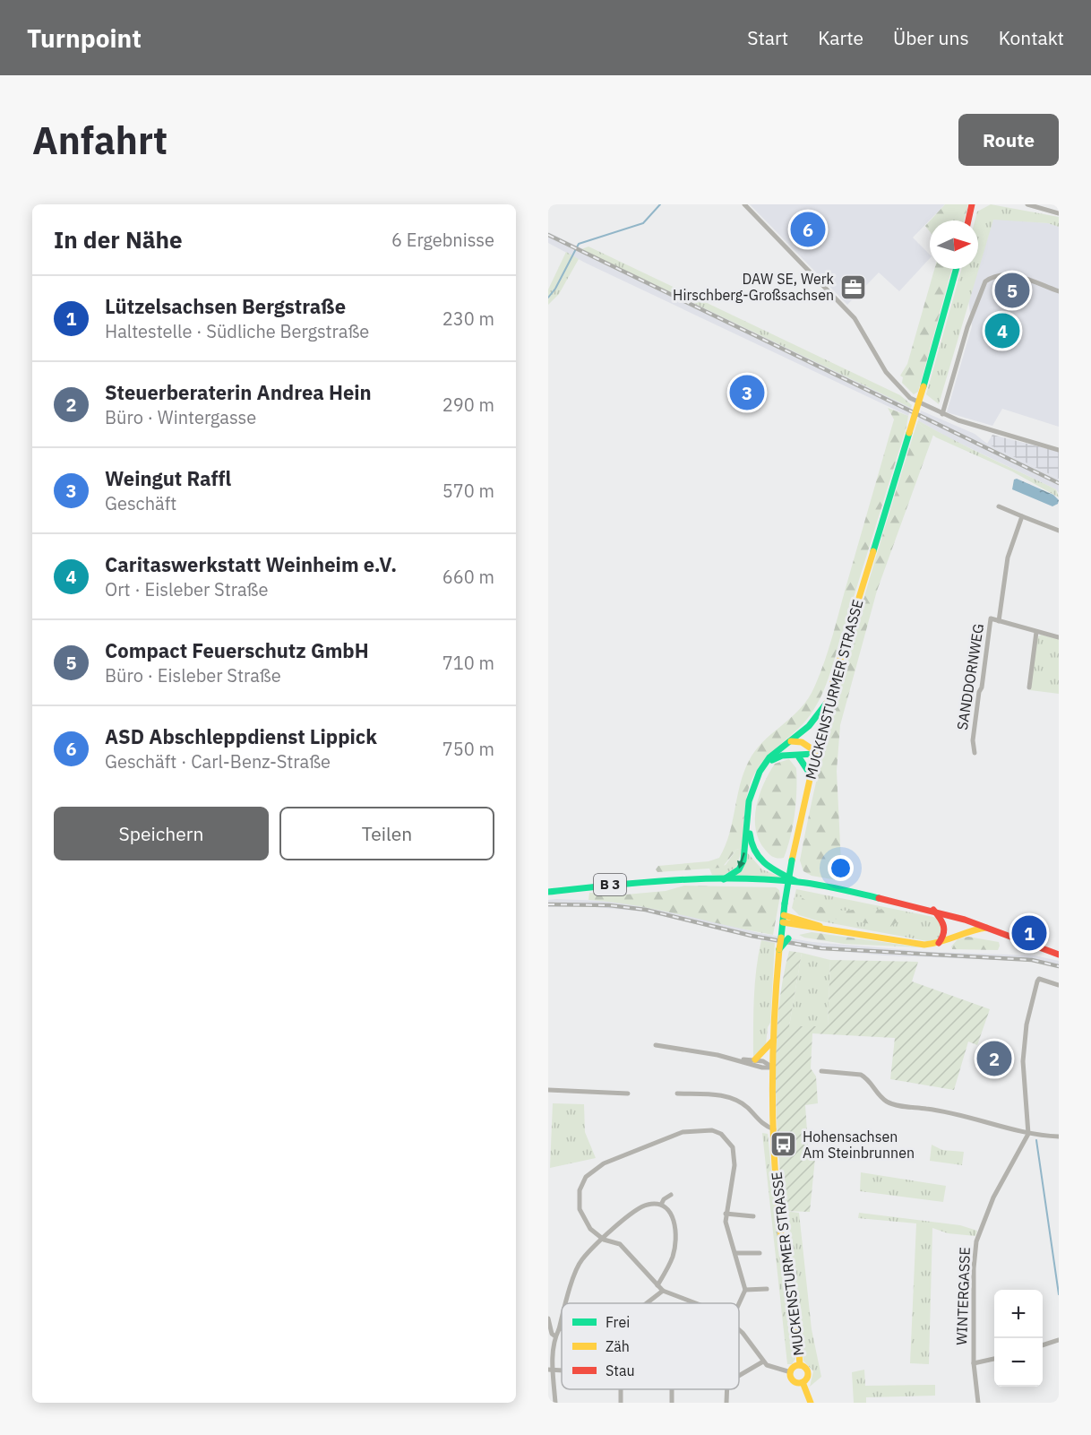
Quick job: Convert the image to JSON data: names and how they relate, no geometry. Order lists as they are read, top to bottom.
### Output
{
  "streets": {
    "main road": ["MUCKENSTURMER STRASSE", "B 3"],
    "street": ["SANDDORNWEG", "WINTERGASSE"]
  },
  "places": {
    "office": ["DAW SE, Werk Hirschberg-Großsachsen"],
    "bus stop": ["Hohensachsen Am Steinbrunnen"]
  },
  "legend": ["Frei", "Zäh", "Stau"],
  "north": "right",
  "page": {
    "header": "Turnpoint",
    "nav": [
      "Start",
      "Karte",
      "Über uns",
      "Kontakt"
    ],
    "buttons": [
      "Route",
      ["Speichern", "Teilen"]
    ],
    "title": "Anfahrt",
    "heading": ["In der Nähe", "6 Ergebnisse"],
    "pins": [
      "6",
      "5",
      "4",
      "3",
      "1",
      "2"
    ],
    "list": [
      {
        "mark": "1",
        "name": "Lützelsachsen Bergstraße",
        "note": "Haltestelle · Südliche Bergstraße",
        "value": "230 m"
      },
      {
        "mark": "2",
        "name": "Steuerberaterin Andrea Hein",
        "note": "Büro · Wintergasse",
        "value": "290 m"
      },
      {
        "mark": "3",
        "name": "Weingut Raffl",
        "note": "Geschäft",
        "value": "570 m"
      },
      {
        "mark": "4",
        "name": "Caritaswerkstatt Weinheim e.V.",
        "note": "Ort · Eisleber Straße",
        "value": "660 m"
      },
      {
        "mark": "5",
        "name": "Compact Feuerschutz GmbH",
        "note": "Büro · Eisleber Straße",
        "value": "710 m"
      },
      {
        "mark": "6",
        "name": "ASD Abschleppdienst Lippick",
        "note": "Geschäft · Carl-Benz-Straße",
        "value": "750 m"
      }
    ],
    "map_buttons": ["+", "−"]
  }
}
